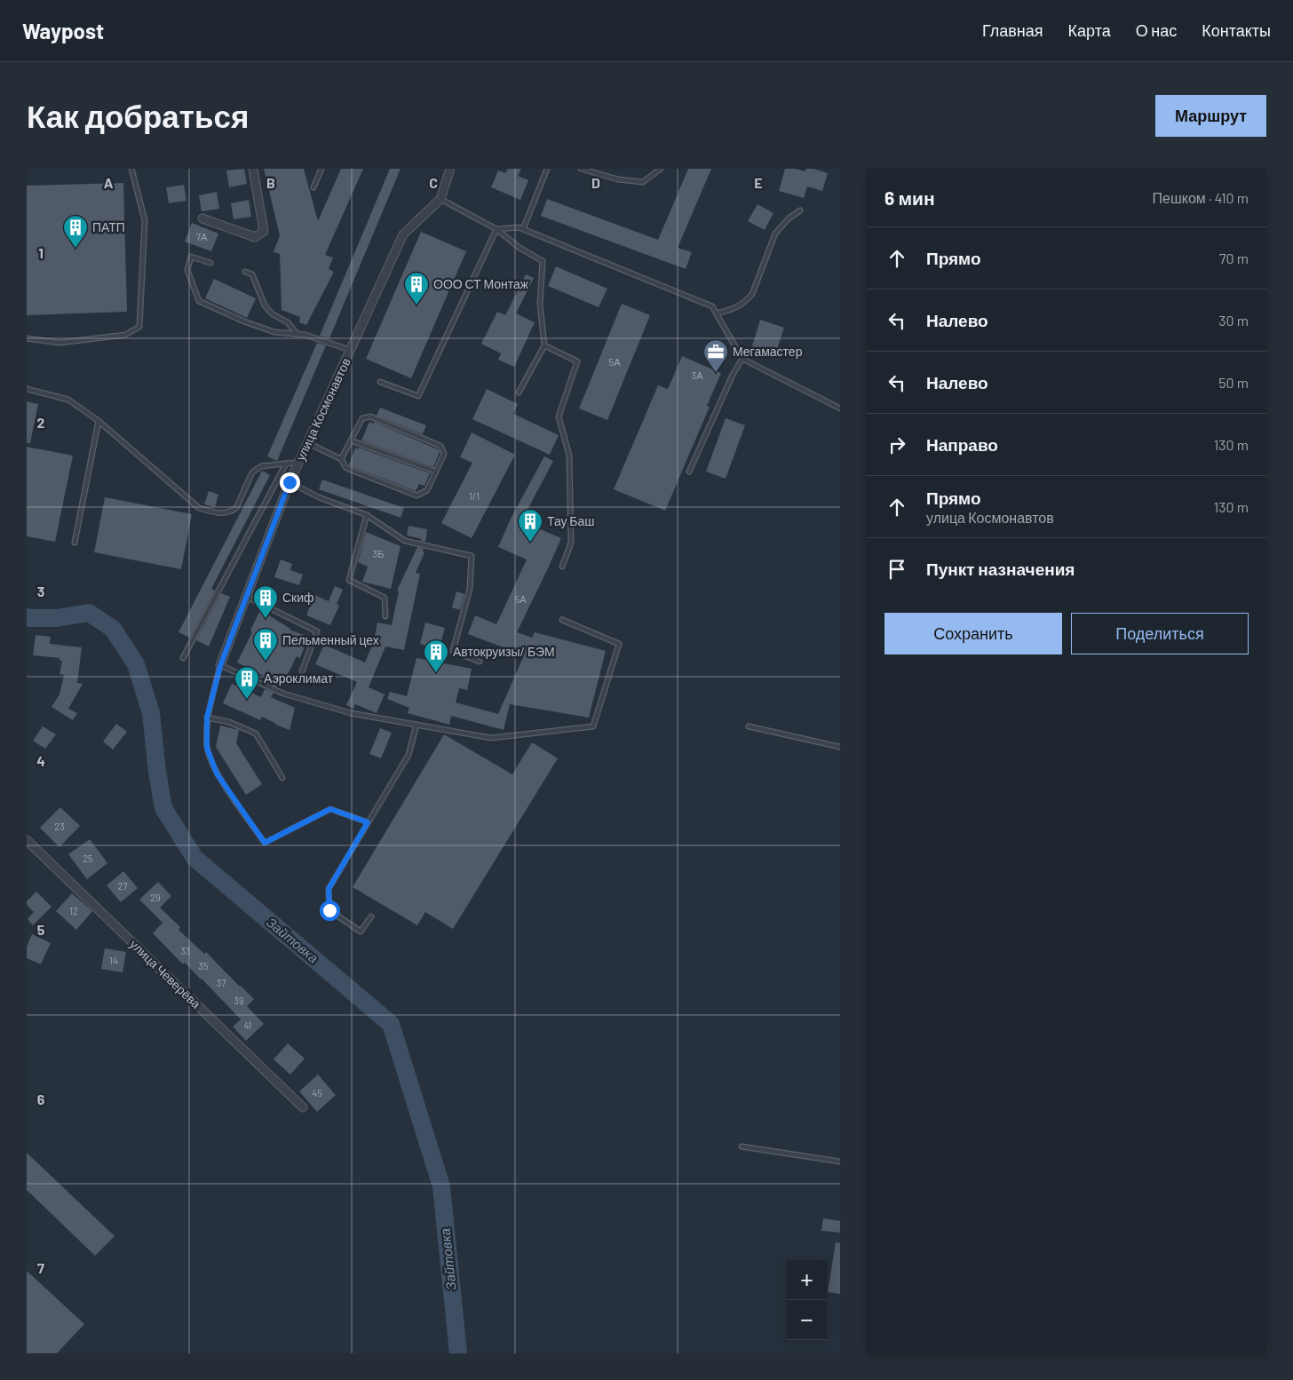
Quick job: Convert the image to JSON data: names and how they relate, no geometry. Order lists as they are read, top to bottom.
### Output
{
  "streets": {
    "street": ["улица Космонавтов", "улица Чеверёва"]
  },
  "water": ["Зайтовка"],
  "places": {
    "building": [
      "ПАТП",
      "ООО СТ Монтаж",
      "Тау Баш",
      "Скиф",
      "Пельменный цех",
      "Автокруизы/ БЭМ",
      "Аэроклимат"
    ],
    "office": ["Мегамастер"]
  },
  "house_numbers": [
    "7А",
    "5А",
    "3А",
    "1/1",
    "3Б",
    "5А",
    "23",
    "25",
    "27",
    "29",
    "12",
    "33",
    "14",
    "35",
    "37",
    "39",
    "41",
    "45"
  ],
  "page": {
    "header": "Waypost",
    "nav": [
      "Главная",
      "Карта",
      "О нас",
      "Контакты"
    ],
    "buttons": [
      "Маршрут",
      ["Сохранить", "Поделиться"]
    ],
    "title": "Как добраться",
    "heading": ["6 мин", "Пешком · 410 m"],
    "list": [
      ["Прямо", "70 m"],
      ["Налево", "30 m"],
      ["Налево", "50 m"],
      ["Направо", "130 m"],
      ["Прямо", "улица Космонавтов", "130 m"],
      "Пункт назначения"
    ],
    "map_buttons": ["+", "−"]
  },
  "grid": {
    "columns": [
      "A",
      "B",
      "C",
      "D",
      "E"
    ],
    "rows": [
      "1",
      "2",
      "3",
      "4",
      "5",
      "6",
      "7"
    ]
  }
}
